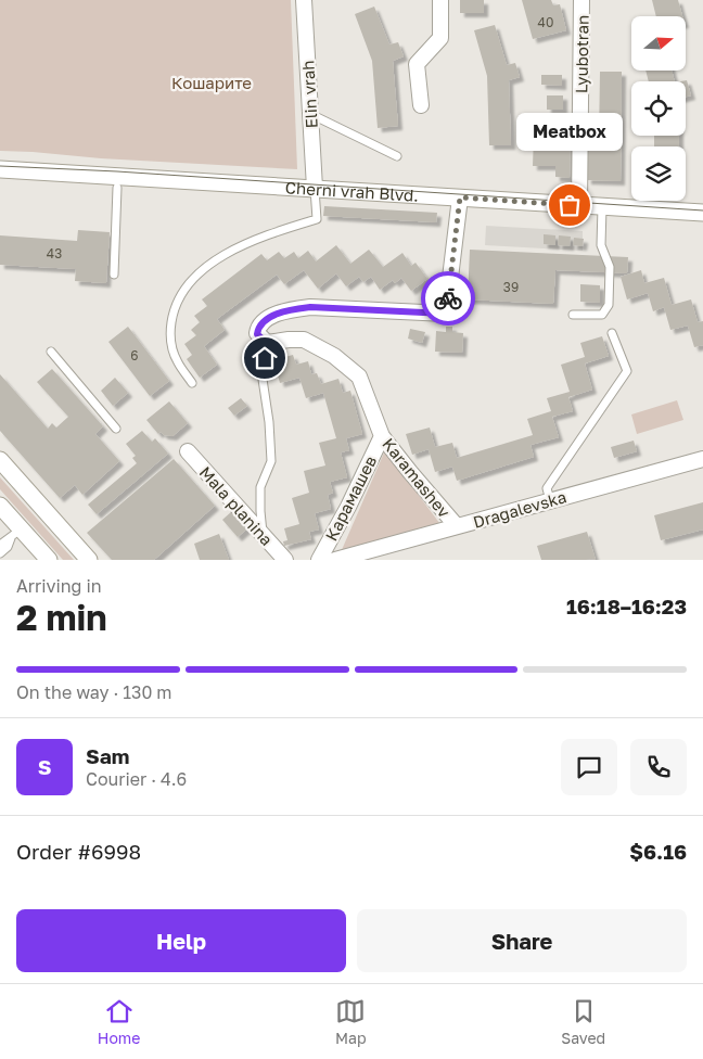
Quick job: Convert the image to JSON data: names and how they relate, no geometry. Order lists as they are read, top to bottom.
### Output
{
  "streets": {
    "main road": ["Cherni vrah Blvd."],
    "street": [
      "Lyubotran",
      "Elin vrah",
      "Karamashev",
      "Карамашев",
      "Mala planina",
      "Dragalevska"
    ]
  },
  "crossings": [
    ["Lyubotran", "Cherni vrah Blvd."],
    ["Elin vrah", "Cherni vrah Blvd."],
    ["Karamashev", "Карамашев"],
    ["Karamashev", "Dragalevska"]
  ],
  "parks": ["Кошарите"],
  "places": ["Meatbox"],
  "house_numbers": [
    "40",
    "43",
    "39",
    "6"
  ],
  "north": "right",
  "page": {
    "bubble": "Meatbox",
    "heading": ["2 min", "Arriving in", "16:18–16:23"],
    "panel": [
      "Sam",
      "Courier · 4.6",
      "Order #6998",
      "$6.16"
    ],
    "bar": "On the way · 130 m",
    "round": "S",
    "buttons": ["Help", "Share"],
    "tabs": ["Home", "Map", "Saved"]
  }
}
